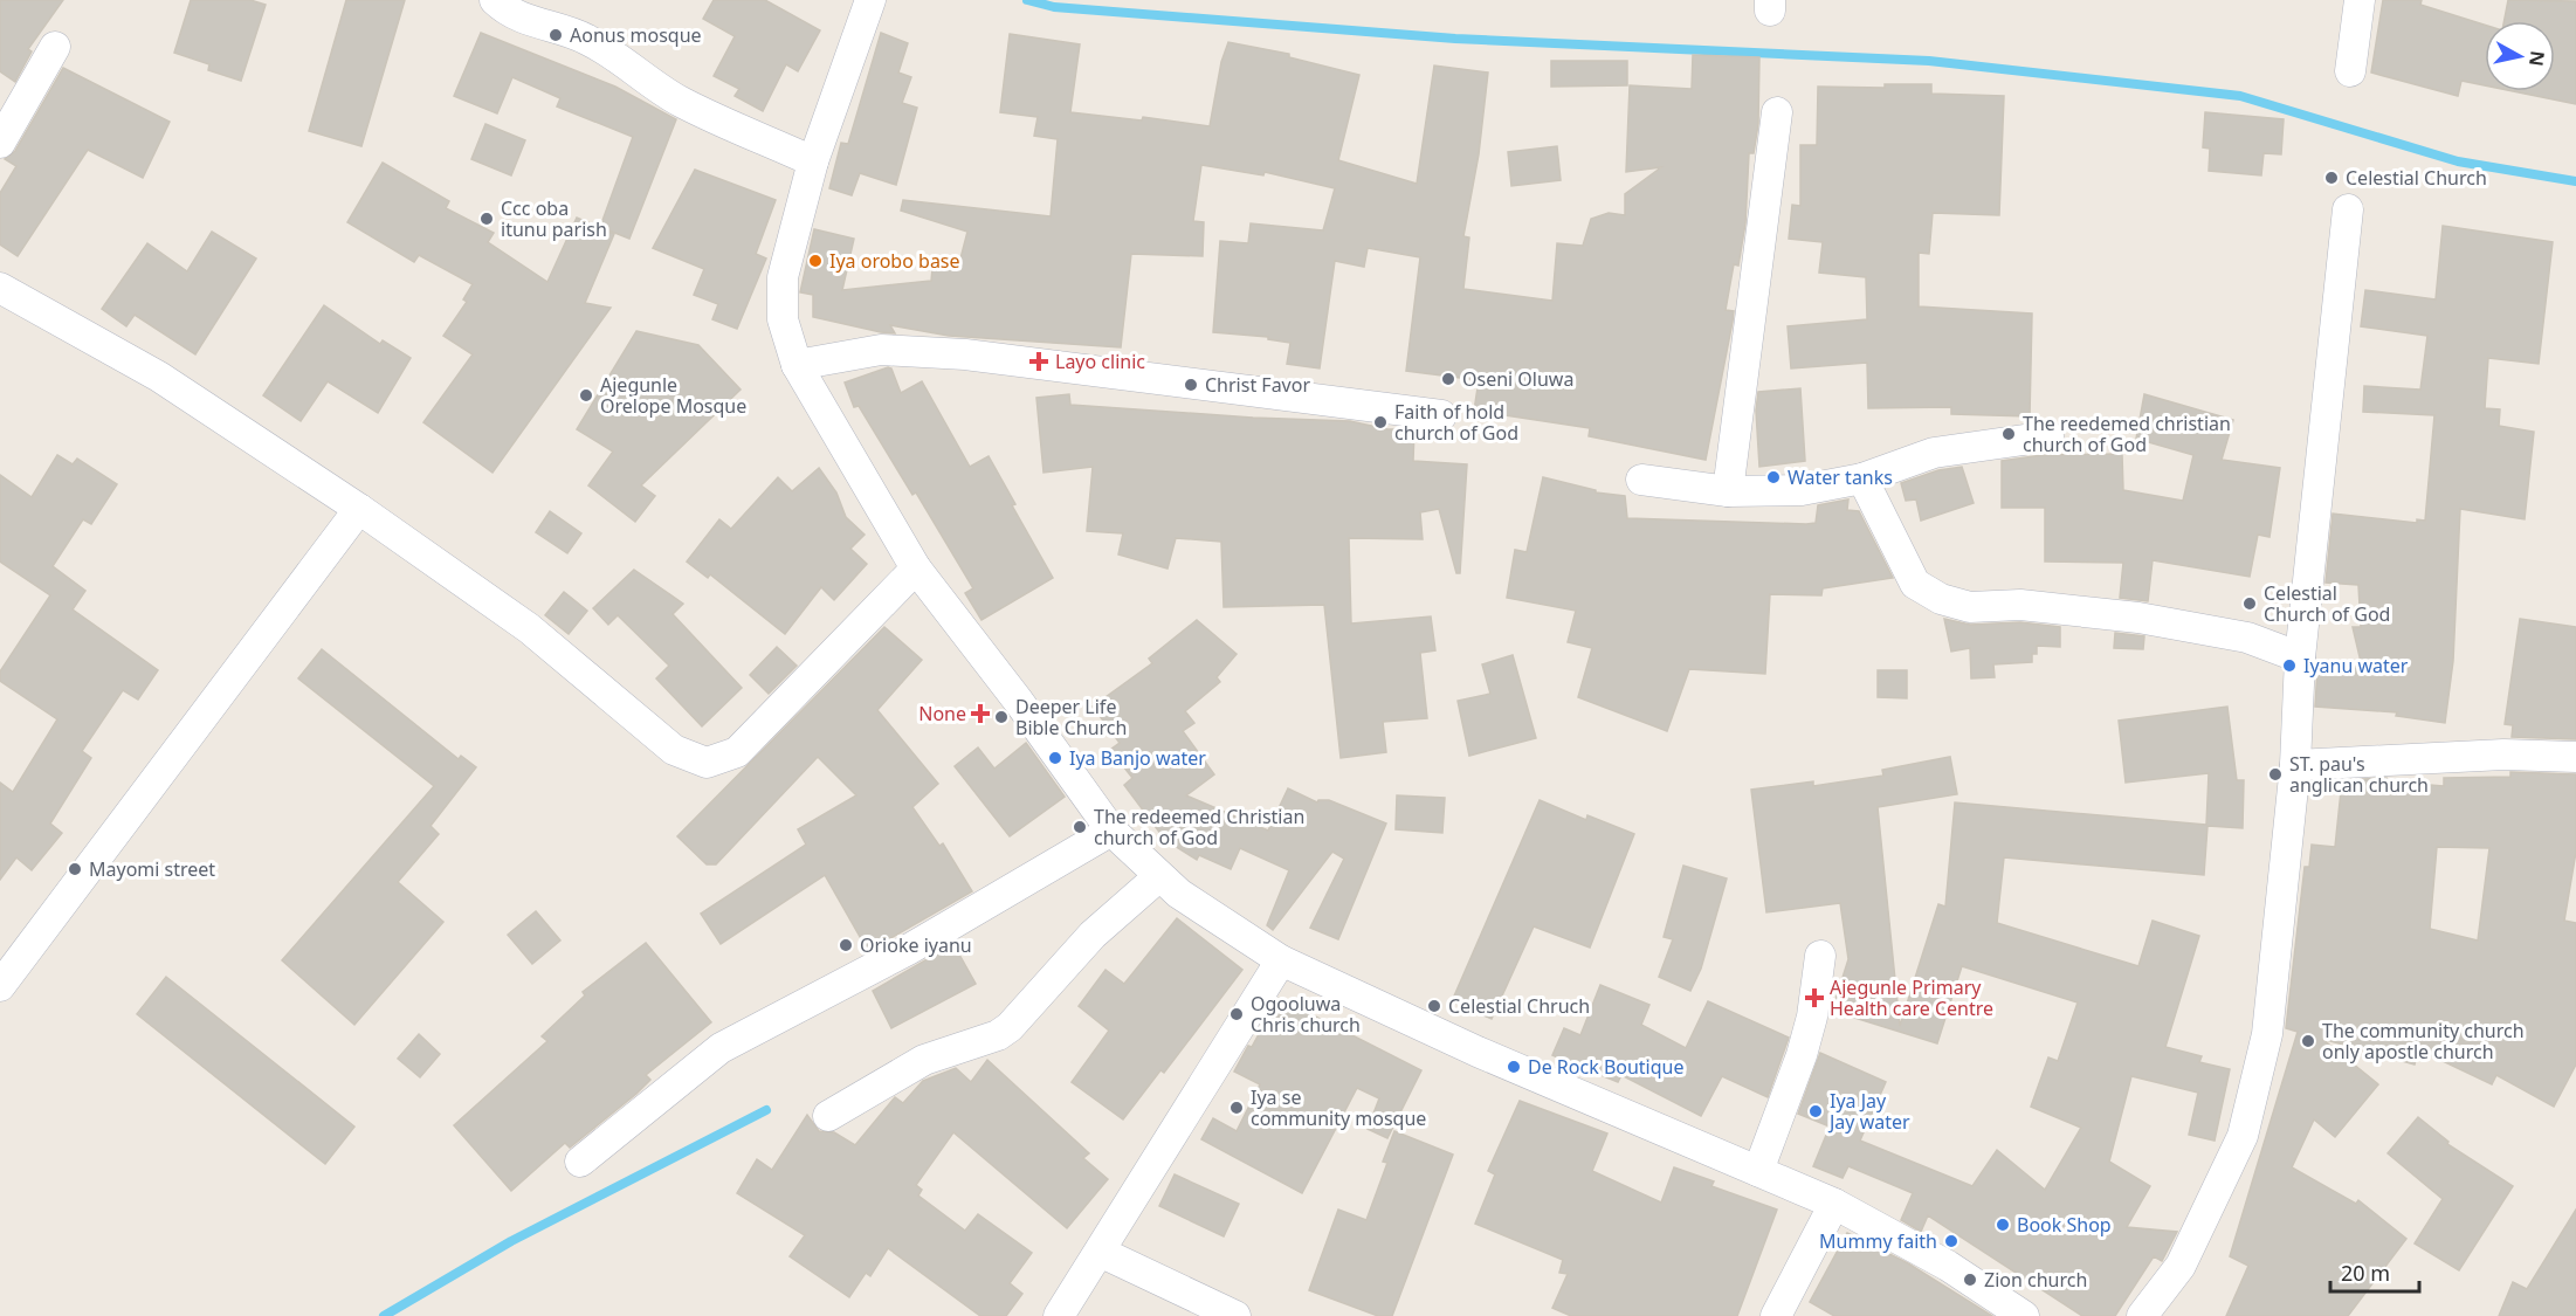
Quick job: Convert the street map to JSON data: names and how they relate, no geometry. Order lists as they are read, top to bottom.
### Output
{
  "places": {
    "other": [
      "Aonus mosque",
      "Celestial Church",
      "Ccc oba itunu parish",
      "Iya orobo base",
      "Oseni Oluwa",
      "Christ Favor",
      "Ajegunle Orelope Mosque",
      "Faith of hold church of God",
      "The reedemed christian church of God",
      "Water tanks",
      "Celestial Church of God",
      "Iyanu water",
      "Deeper Life Bible Church",
      "Iya Banjo water",
      "ST. pau's anglican church",
      "The redeemed Christian church of God",
      "Mayomi street",
      "Orioke iyanu",
      "Celestial Chruch",
      "Ogooluwa Chris church",
      "The community church only apostle church",
      "De Rock Boutique",
      "Iya se community mosque",
      "Iya Jay Jay water",
      "Book Shop",
      "Mummy faith",
      "Zion church"
    ],
    "health": ["Layo clinic", "None", "Ajegunle Primary Health care Centre"]
  },
  "scale_bar": "20 m",
  "north": "right"
}
